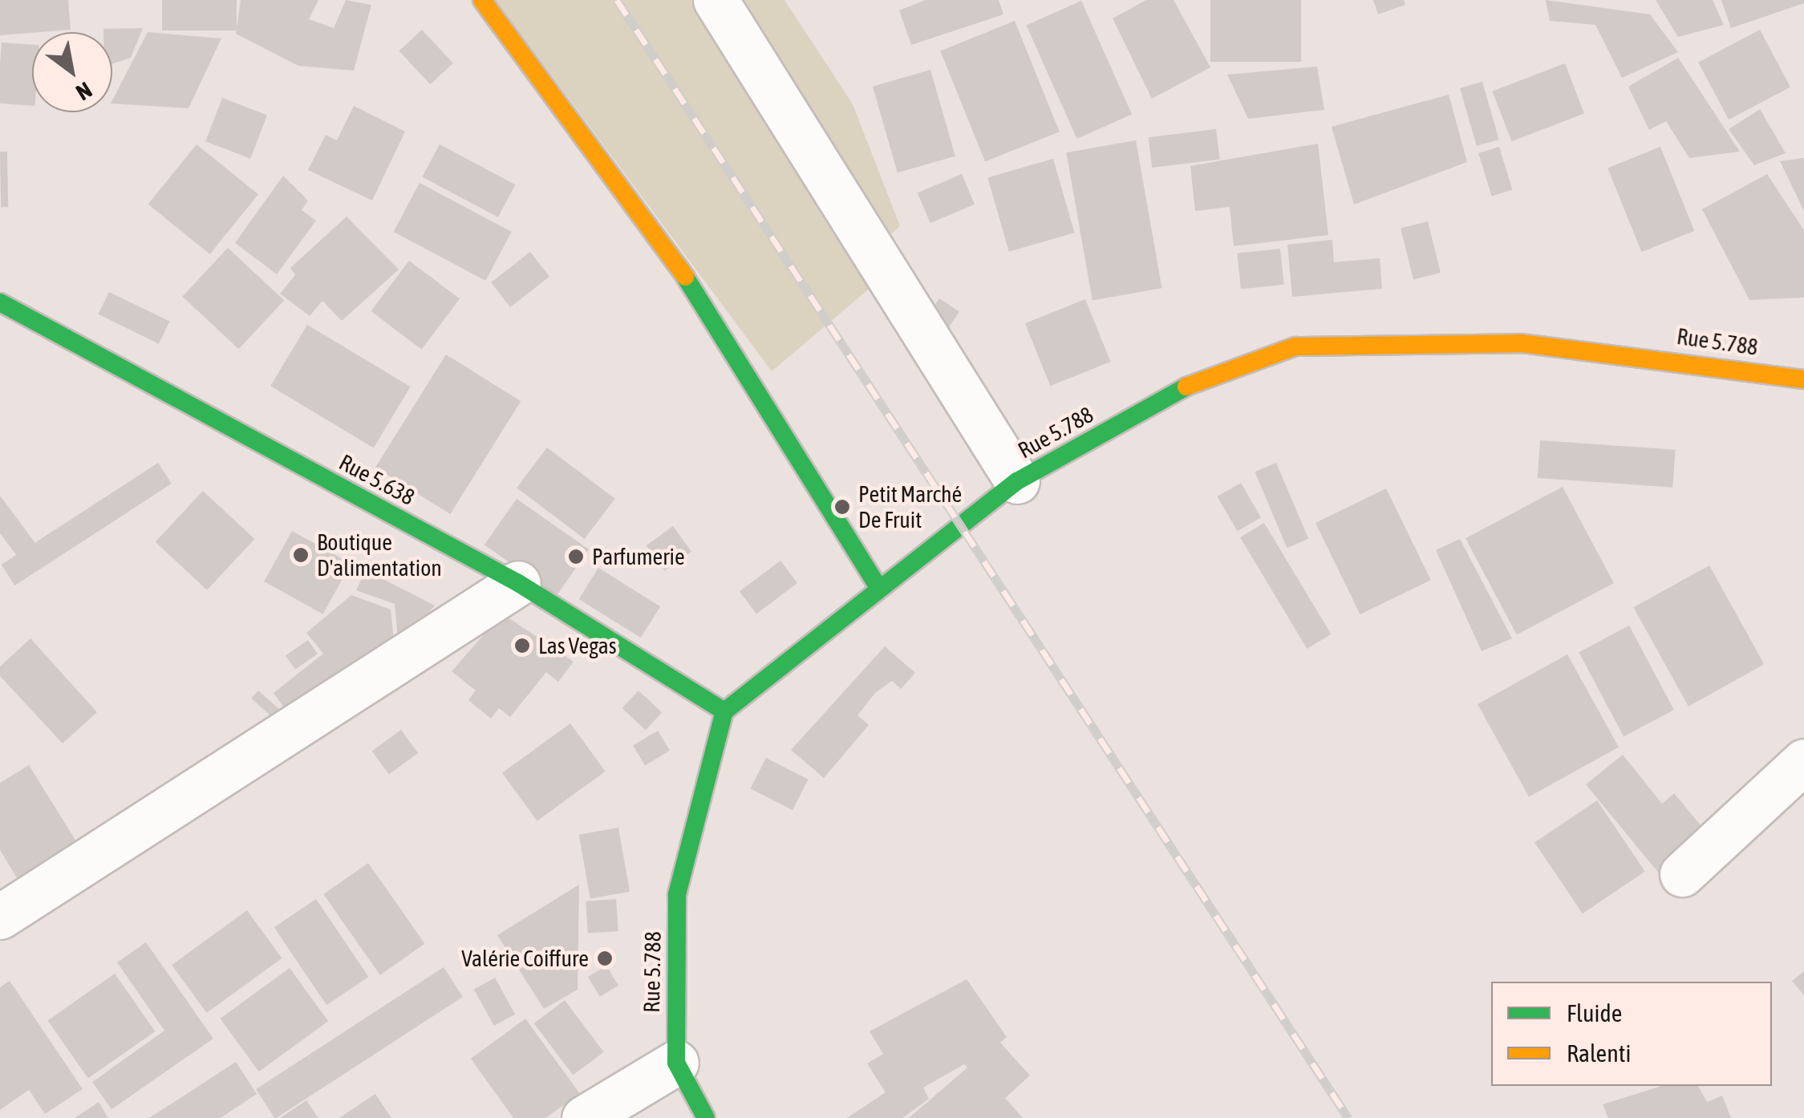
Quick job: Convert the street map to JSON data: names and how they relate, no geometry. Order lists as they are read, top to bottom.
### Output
{
  "streets": {
    "street": ["Rue 5.788", "Rue 5.638"]
  },
  "crossings": [
    ["Rue 5.788", "Rue 5.638"]
  ],
  "places": [
    "Petit Marché De Fruit",
    "Boutique D'alimentation",
    "Parfumerie",
    "Las Vegas",
    "Valérie Coiffure"
  ],
  "legend": ["Fluide", "Ralenti"],
  "north": "bottom right"
}
